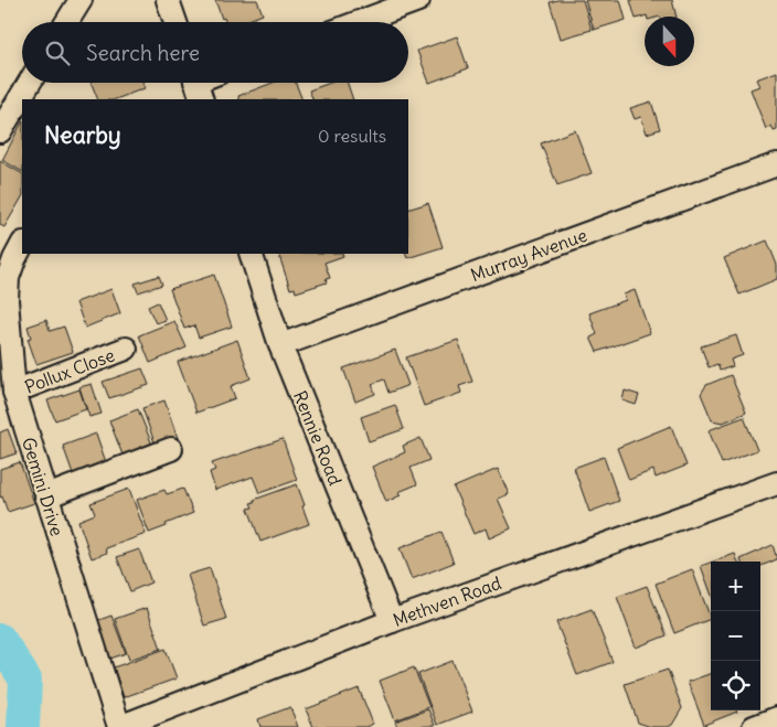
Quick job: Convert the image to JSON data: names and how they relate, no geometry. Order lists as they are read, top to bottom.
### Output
{
  "streets": {
    "street": [
      "Murray Avenue",
      "Pollux Close",
      "Rennie Road",
      "Gemini Drive",
      "Methven Road"
    ]
  },
  "crossings": [
    ["Murray Avenue", "Rennie Road"],
    ["Pollux Close", "Gemini Drive"],
    ["Rennie Road", "Methven Road"],
    ["Gemini Drive", "Methven Road"]
  ],
  "north": "bottom",
  "page": {
    "search": "Search here",
    "heading": ["Nearby", "0 results"],
    "map_buttons": ["+", "−"]
  }
}
